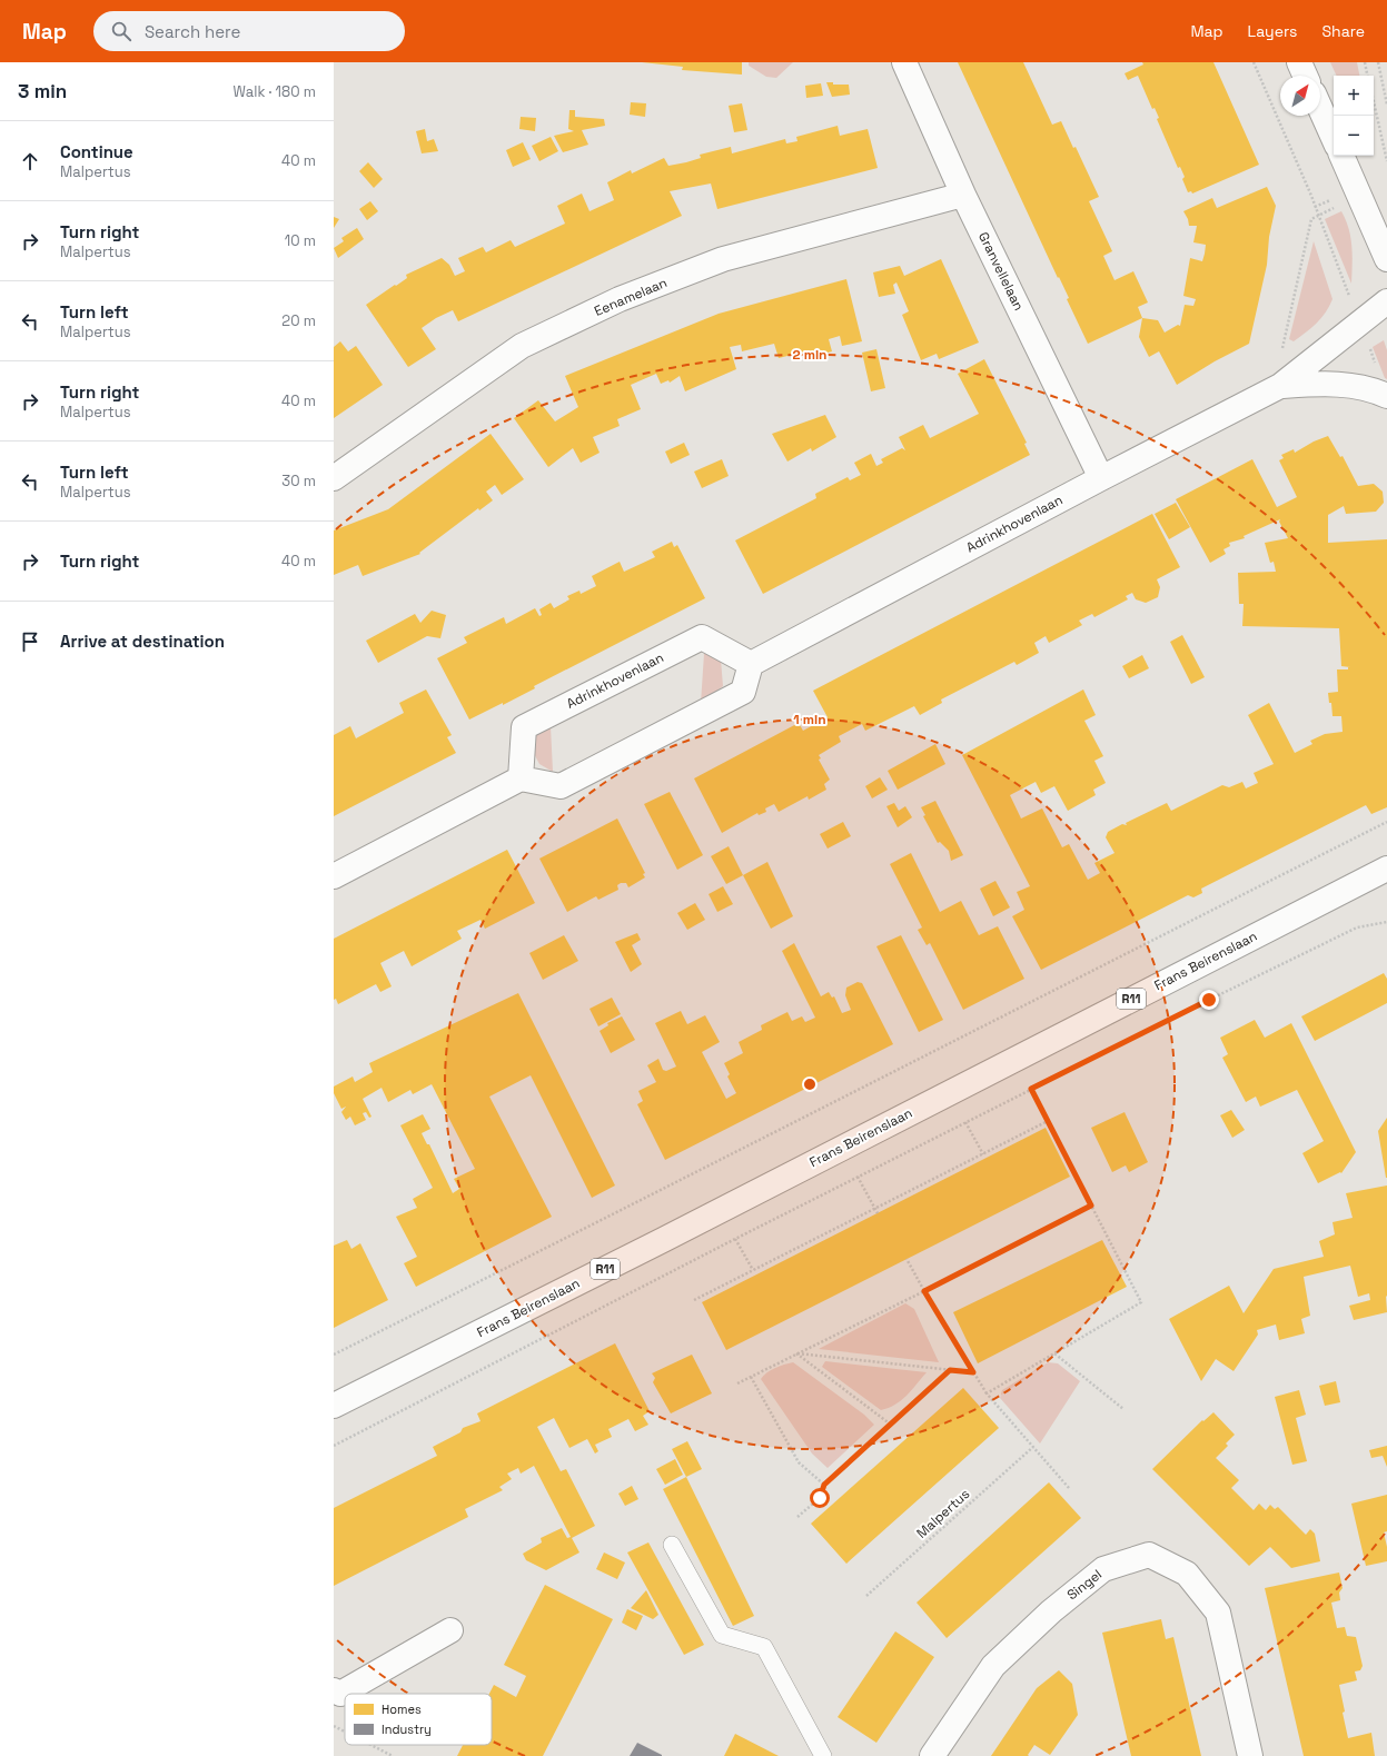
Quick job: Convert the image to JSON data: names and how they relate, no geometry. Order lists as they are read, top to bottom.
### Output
{
  "streets": {
    "street": [
      "Granvellelaan",
      "Eenamelaan",
      "Adrinkhovenlaan",
      "Frans Beirenslaan",
      "R11",
      "Singel"
    ],
    "path": ["Malpertus"]
  },
  "crossings": [
    ["Granvellelaan", "Eenamelaan"],
    ["Granvellelaan", "Adrinkhovenlaan"]
  ],
  "legend": ["Homes", "Industry"],
  "north": "top right",
  "page": {
    "header": "Map",
    "search": "Search here",
    "nav": ["Map", "Layers", "Share"],
    "heading": ["3 min", "Walk · 180 m"],
    "map_buttons": ["+", "−"],
    "list": [
      ["Continue", "Malpertus", "40 m"],
      ["Turn right", "Malpertus", "10 m"],
      ["Turn left", "Malpertus", "20 m"],
      ["Turn right", "Malpertus", "40 m"],
      ["Turn left", "Malpertus", "30 m"],
      ["Turn right", "40 m"],
      "Arrive at destination"
    ]
  },
  "rings": ["2 min", "1 min"]
}
